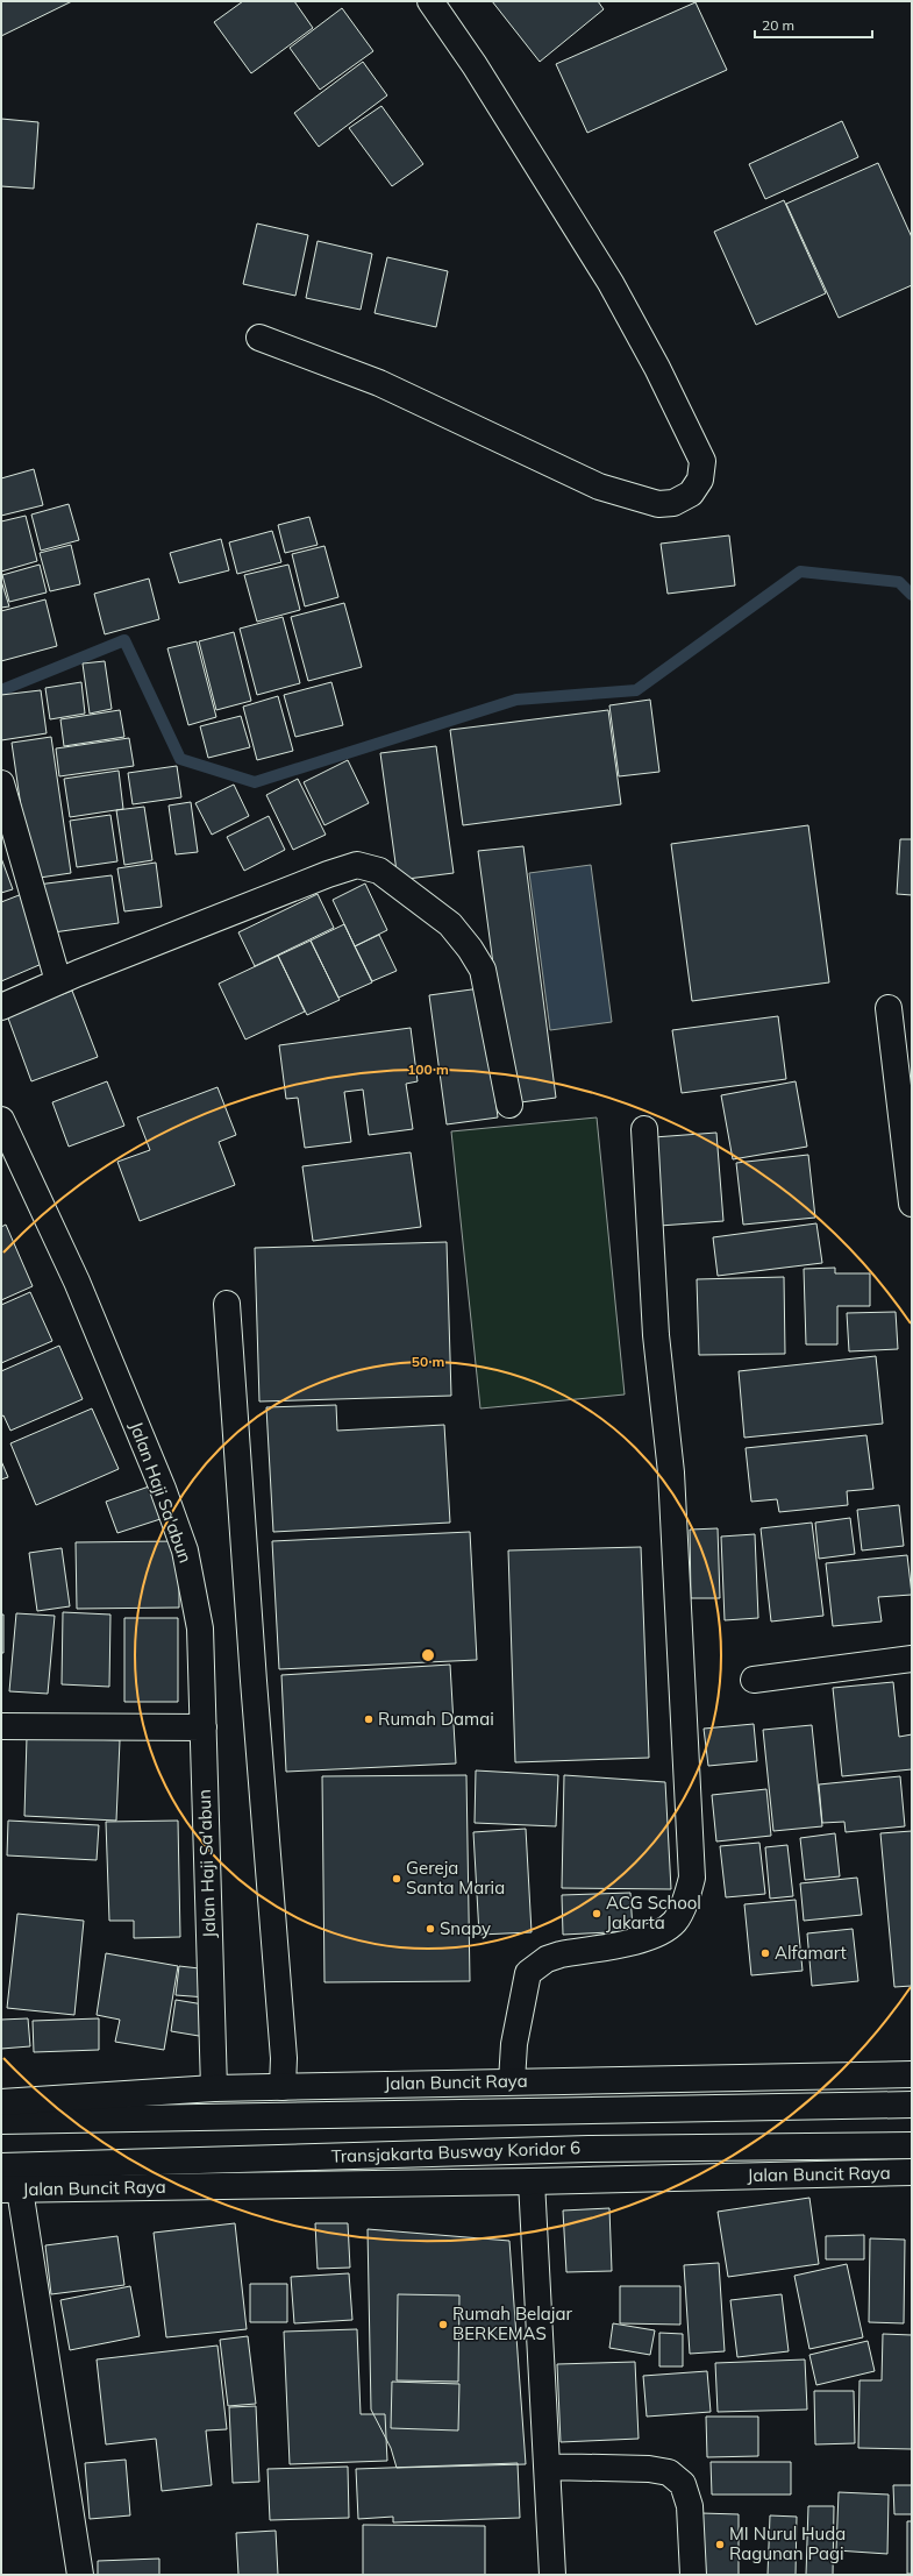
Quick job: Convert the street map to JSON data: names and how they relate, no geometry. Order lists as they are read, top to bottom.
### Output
{
  "streets": {
    "street": ["Jalan Haji Sa'abun", "Jalan Buncit Raya", "Transjakarta Busway Koridor 6"]
  },
  "crossings": [
    ["Jalan Haji Sa'abun", "Jalan Buncit Raya"]
  ],
  "places": [
    "Rumah Damai",
    "Gereja Santa Maria",
    "ACG School Jakarta",
    "Snapy",
    "Alfamart",
    "Rumah Belajar BERKEMAS",
    "MI Nurul Huda Ragunan Pagi"
  ],
  "scale_bar": "20 m",
  "rings": ["100 m", "50 m"]
}
